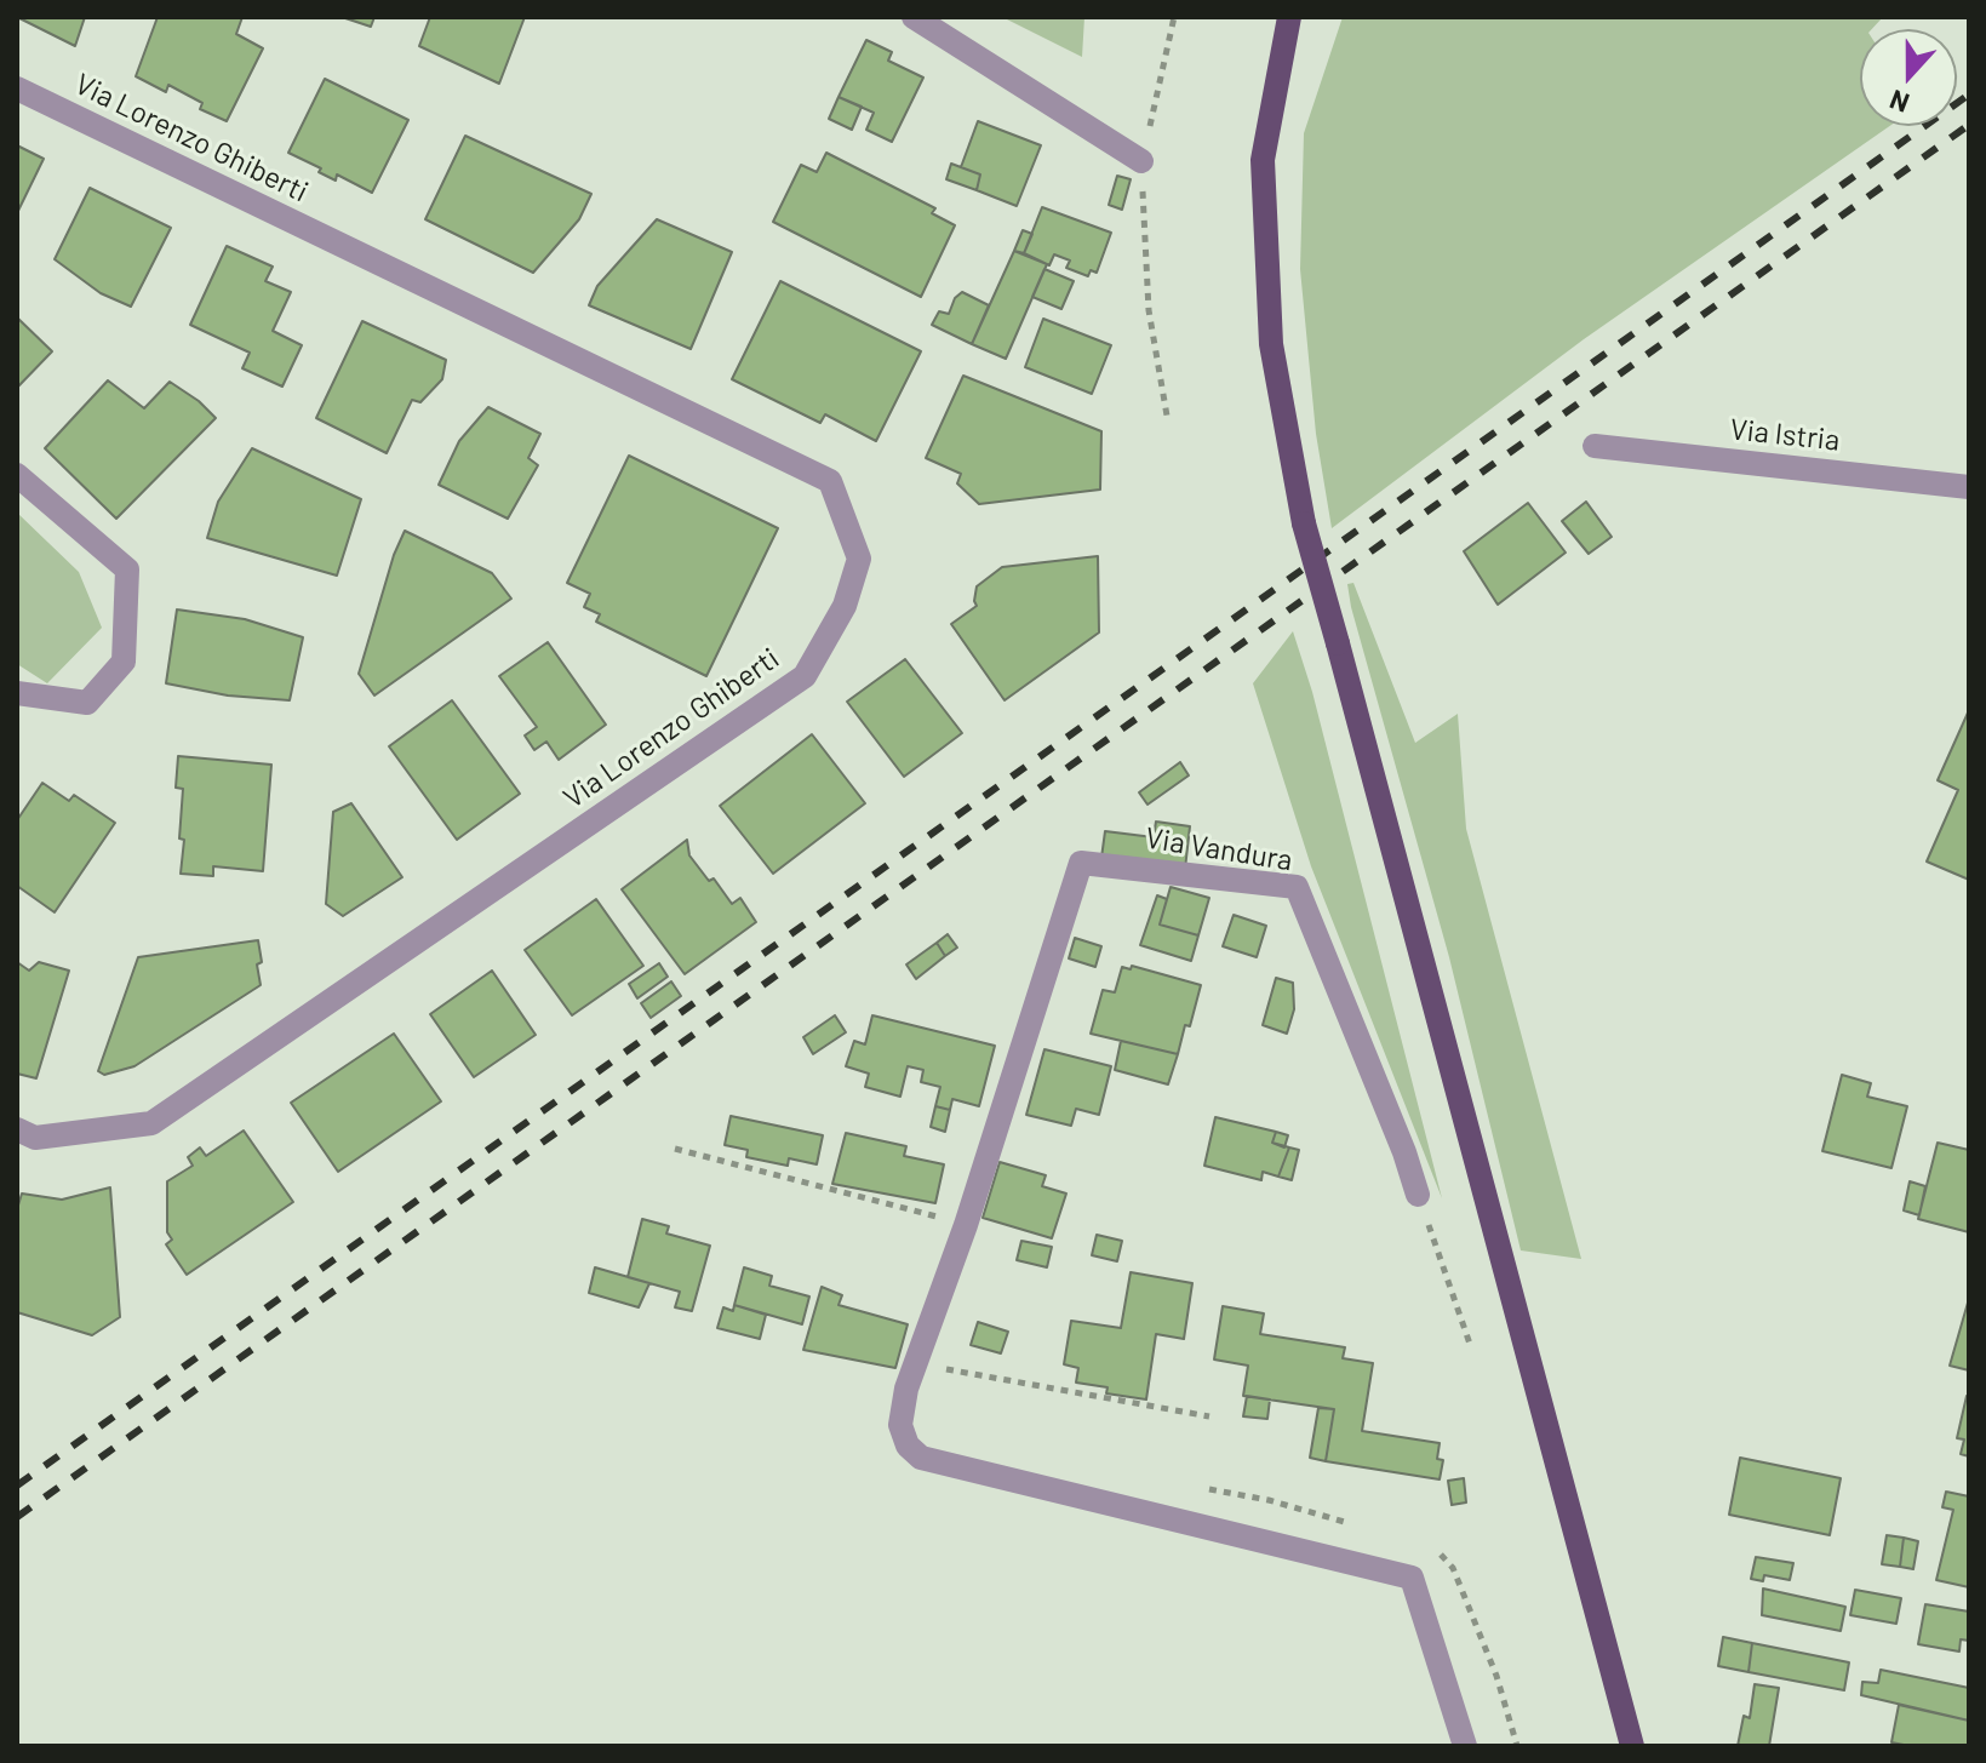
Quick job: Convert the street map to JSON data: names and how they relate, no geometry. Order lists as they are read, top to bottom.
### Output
{
  "streets": {
    "street": ["Via Lorenzo Ghiberti", "Via Istria", "Via Vandura"]
  },
  "north": "bottom"
}
